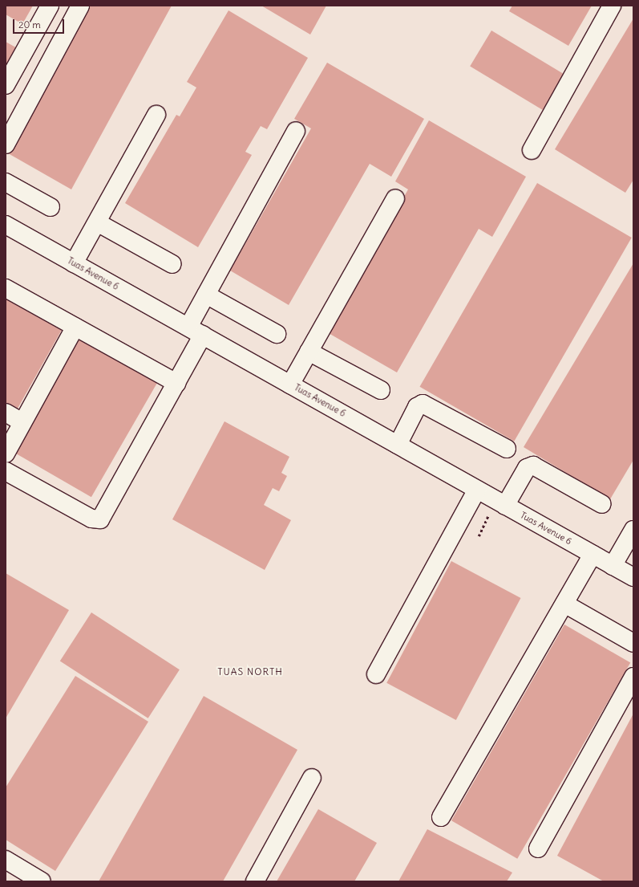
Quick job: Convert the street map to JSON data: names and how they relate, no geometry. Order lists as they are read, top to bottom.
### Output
{
  "streets": {
    "street": ["Tuas Avenue 6"]
  },
  "districts": ["TUAS NORTH"],
  "scale_bar": "20 m"
}
